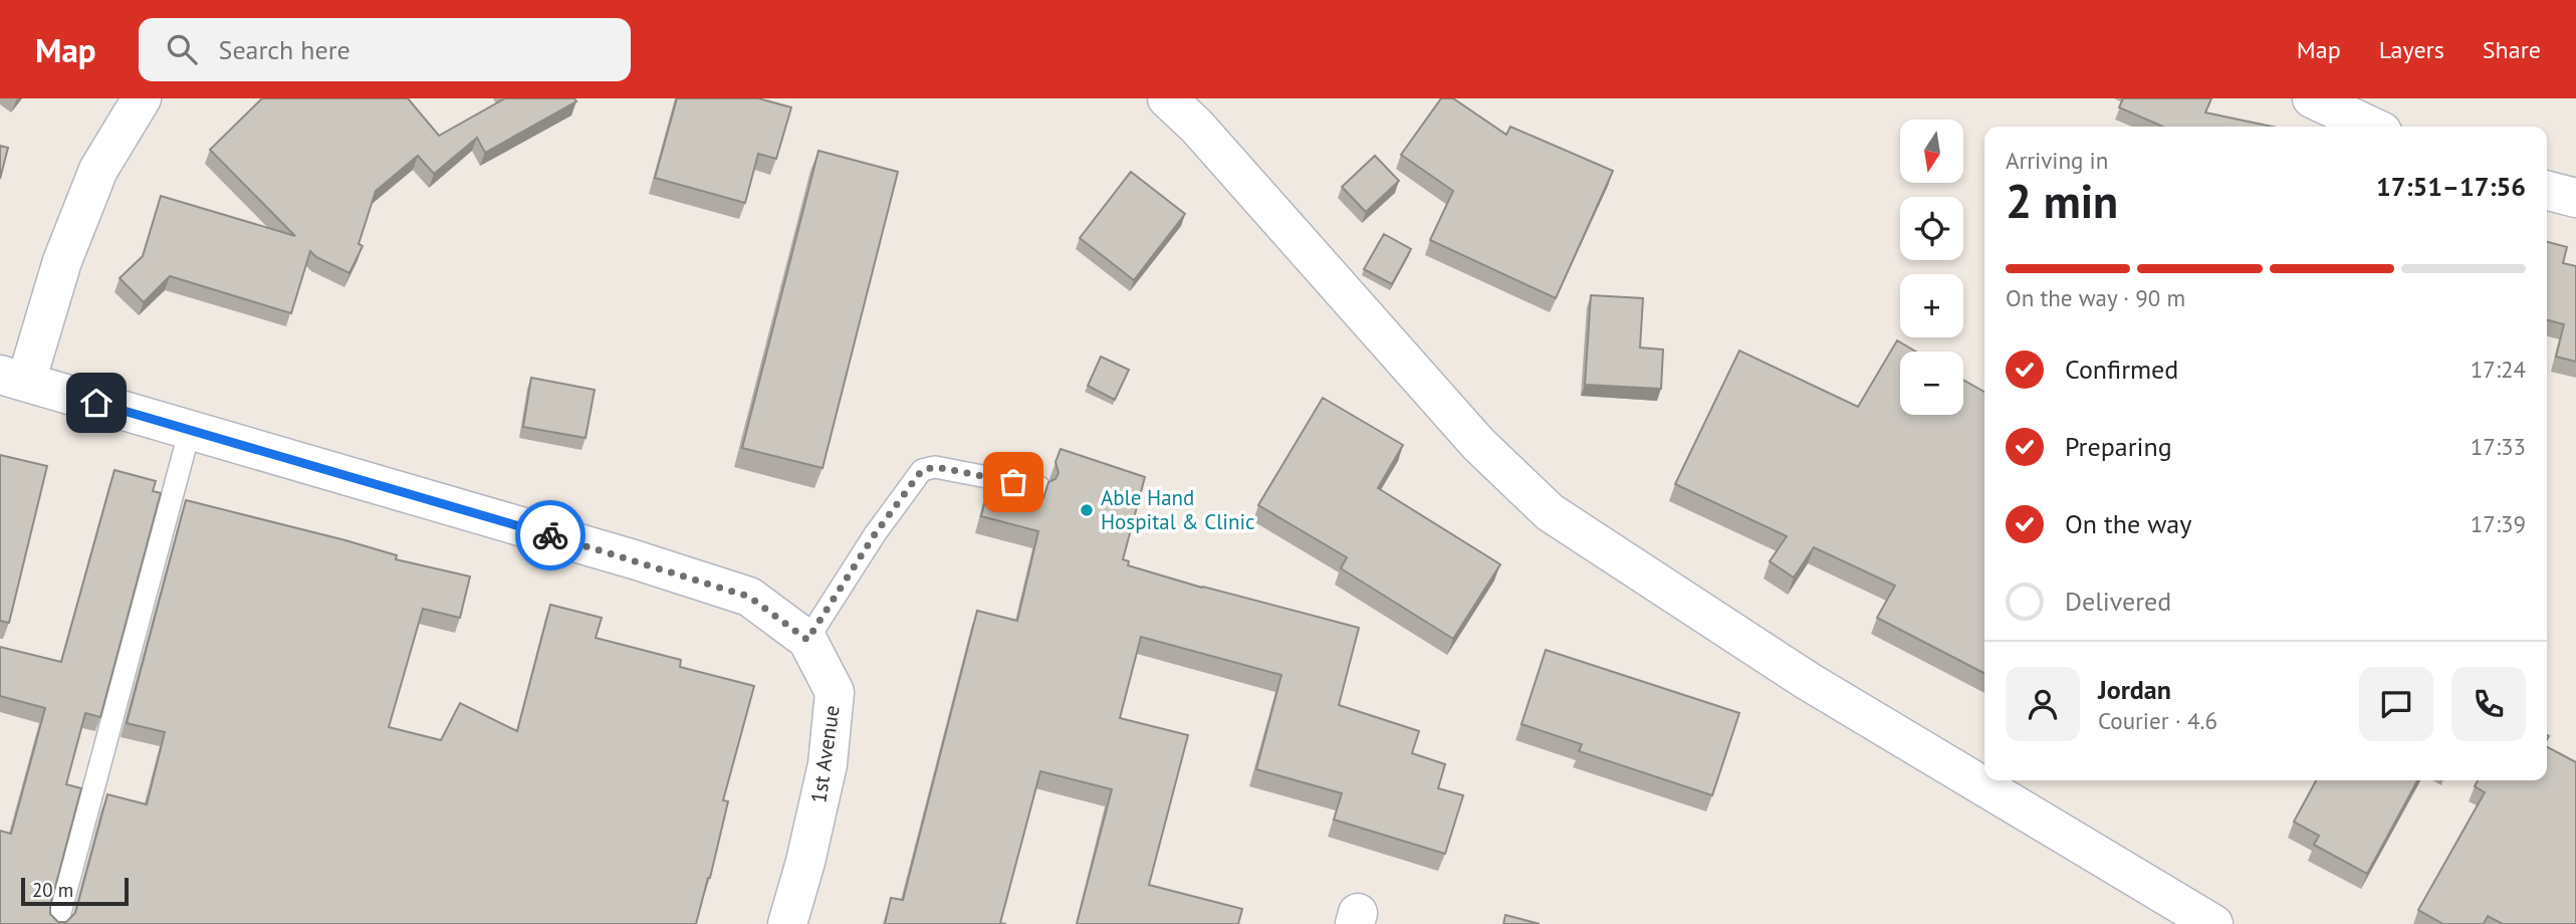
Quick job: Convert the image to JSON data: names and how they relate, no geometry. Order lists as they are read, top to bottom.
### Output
{
  "streets": {
    "street": ["1st Avenue"]
  },
  "places": ["Able Hand Hospital & Clinic"],
  "scale_bar": "20 m",
  "north": "bottom",
  "page": {
    "header": "Map",
    "search": "Search here",
    "nav": ["Map", "Layers", "Share"],
    "map_buttons": ["+", "−"],
    "heading": ["2 min", "Arriving in", "17:51–17:56"],
    "panel": ["Jordan", "Courier · 4.6"],
    "bar": "On the way · 90 m",
    "list": [
      ["Confirmed", "17:24"],
      ["Preparing", "17:33"],
      ["On the way", "17:39"],
      "Delivered"
    ],
    "scale": "20 m"
  }
}
